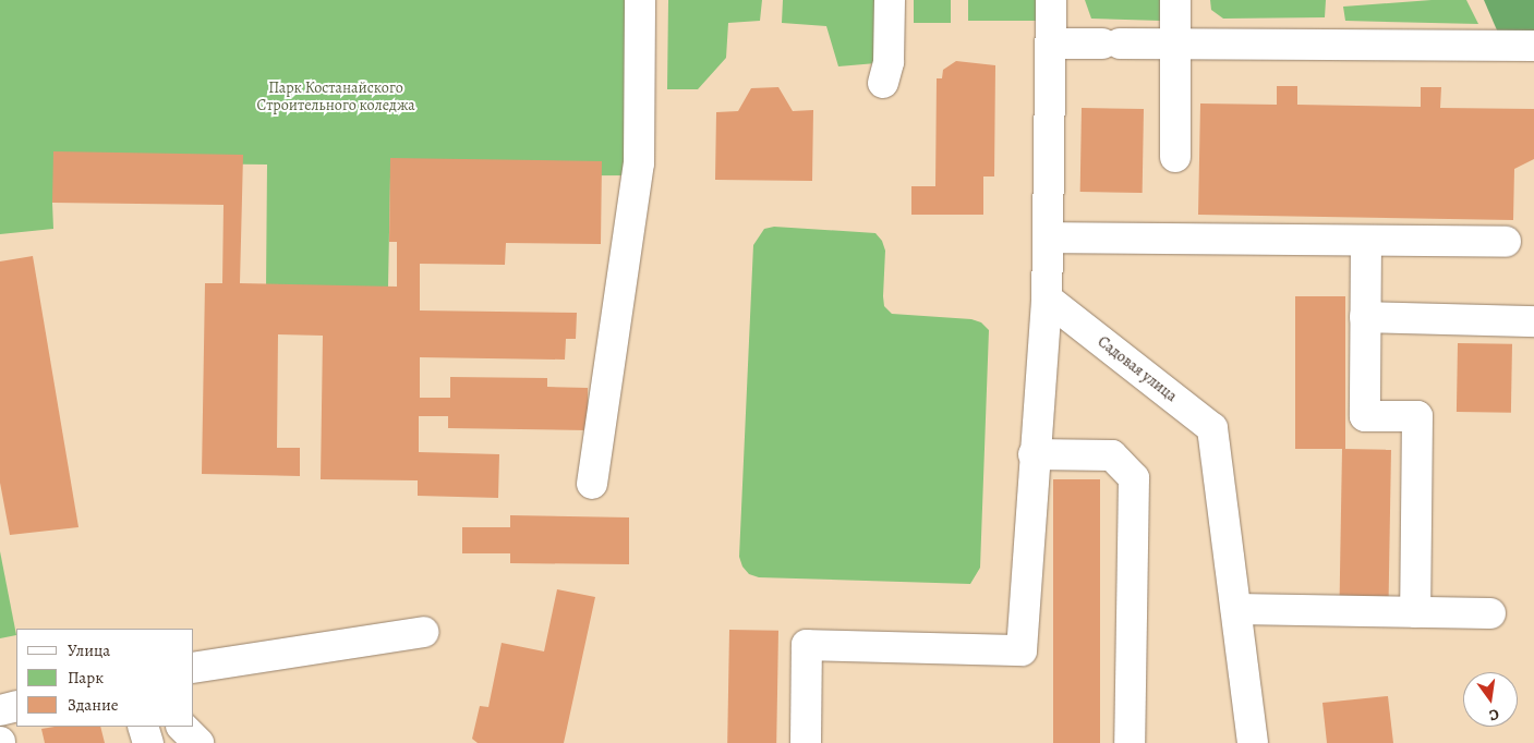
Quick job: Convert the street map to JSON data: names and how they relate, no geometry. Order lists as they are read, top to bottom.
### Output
{
  "streets": {
    "street": ["Садовая улица"]
  },
  "parks": ["Парк Костанайского Строительного коледжа"],
  "legend": ["Улица", "Парк", "Здание"],
  "north": "bottom"
}
